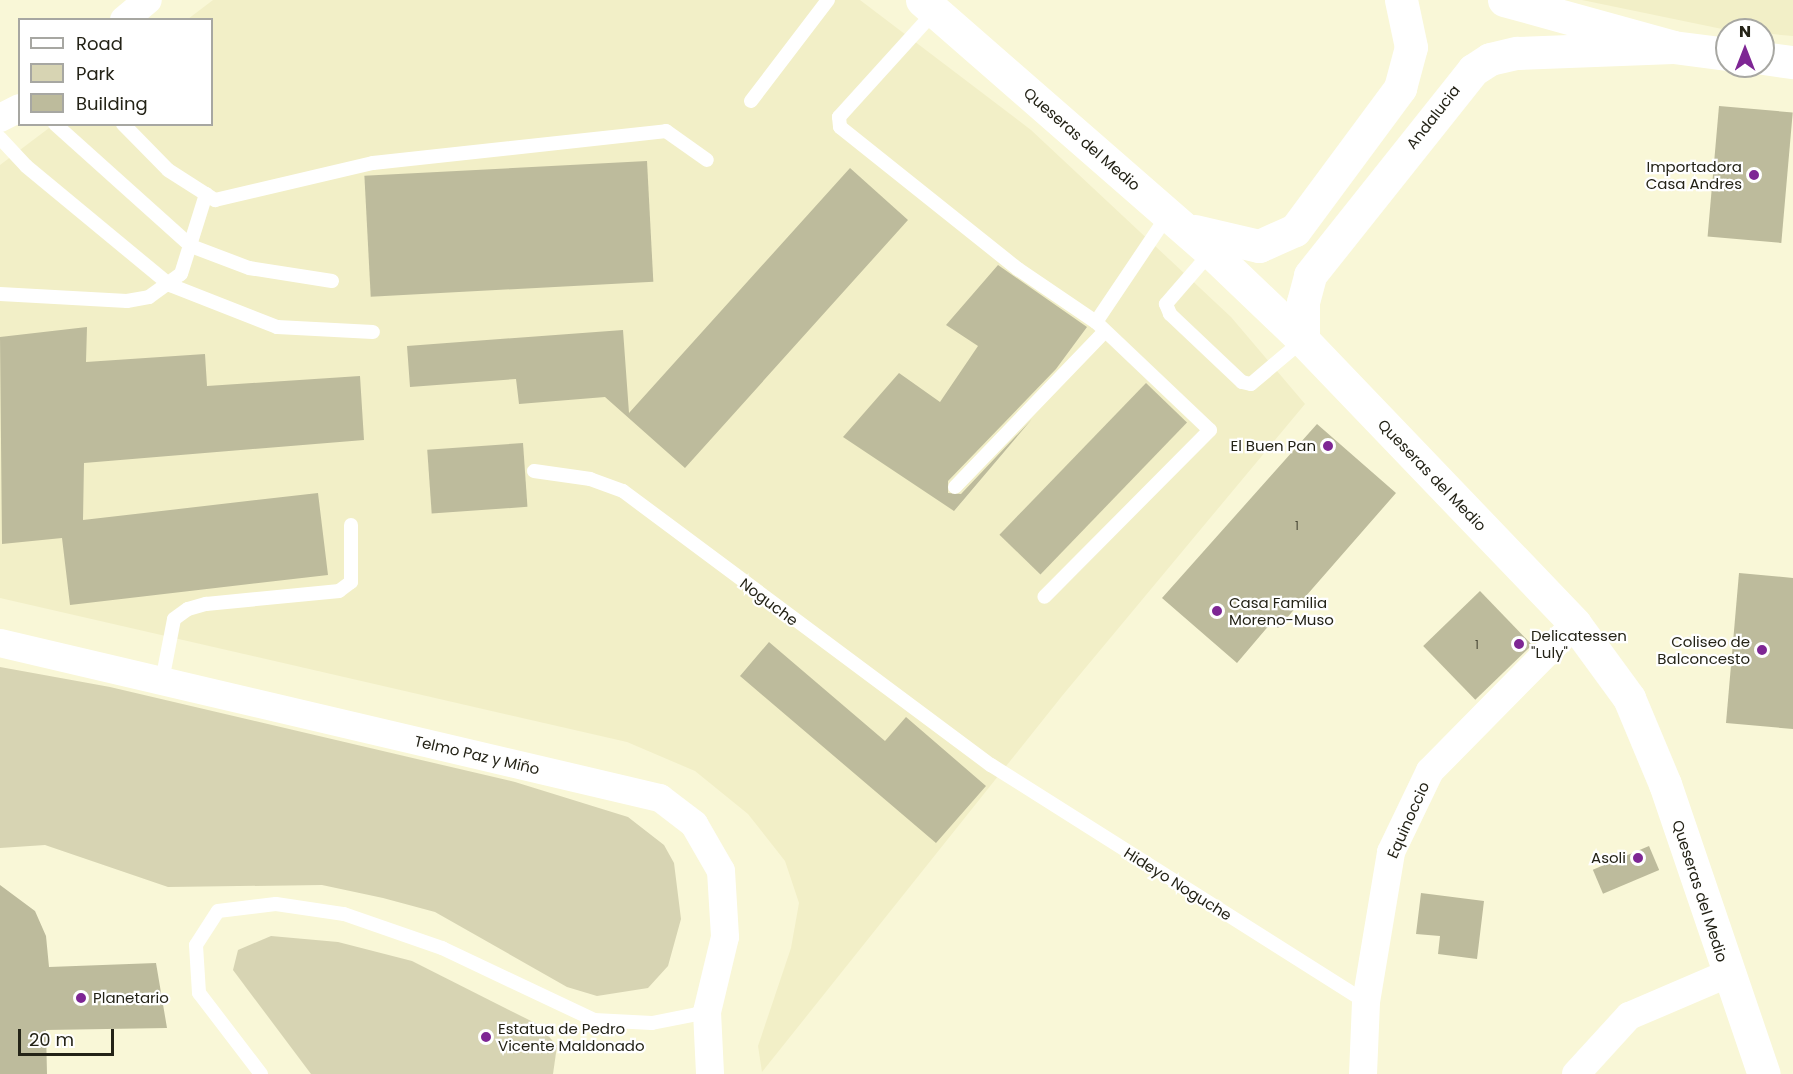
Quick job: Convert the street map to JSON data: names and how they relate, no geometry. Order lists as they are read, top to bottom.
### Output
{
  "streets": {
    "main road": ["Andalucia", "Queseras del Medio"],
    "street": ["Telmo Paz y Miño", "Equinoccio"],
    "lane": ["Noguche", "Hideyo Noguche"]
  },
  "crossings": [
    ["Andalucia", "Queseras del Medio"],
    ["Queseras del Medio", "Equinoccio"],
    ["Noguche", "Hideyo Noguche"],
    ["Equinoccio", "Hideyo Noguche"]
  ],
  "places": [
    "Importadora Casa Andres",
    "El Buen Pan",
    "Casa Familia Moreno-Muso",
    "Delicatessen \"Luly\"",
    "Coliseo de Balconcesto",
    "Asoli",
    "Planetario",
    "Estatua de Pedro Vicente Maldonado"
  ],
  "house_numbers": ["1", "1"],
  "legend": ["Road", "Park", "Building"],
  "scale_bar": "20 m",
  "north": "top"
}
